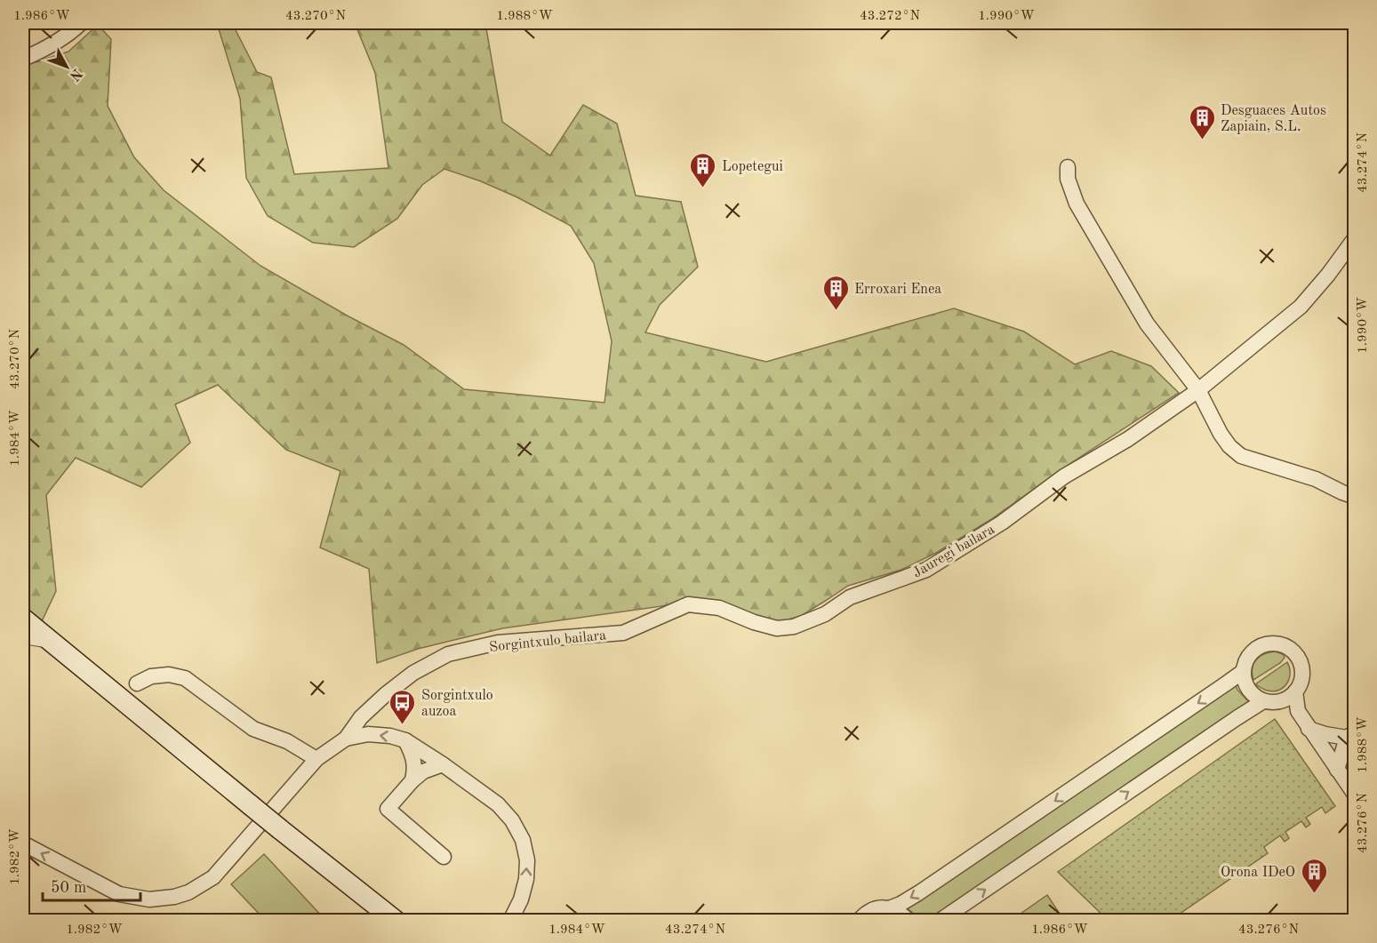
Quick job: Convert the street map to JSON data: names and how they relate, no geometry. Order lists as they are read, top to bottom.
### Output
{
  "streets": {
    "street": ["Jauregi bailara", "Sorgintxulo bailara"]
  },
  "crossings": [
    ["Jauregi bailara", "Sorgintxulo bailara"]
  ],
  "places": {
    "building": [
      "Desguaces Autos Zapiain, S.L.",
      "Lopetegui",
      "Erroxari Enea",
      "Orona IDeO"
    ],
    "bus stop": ["Sorgintxulo auzoa"]
  },
  "scale_bar": "50 m",
  "north": "bottom right",
  "coordinates": [
    "1.986°W",
    "43.270°N",
    "1.988°W",
    "43.272°N",
    "1.990°W",
    "43.274°N",
    "1.984°W",
    "43.276°N",
    "1.982°W"
  ]
}
